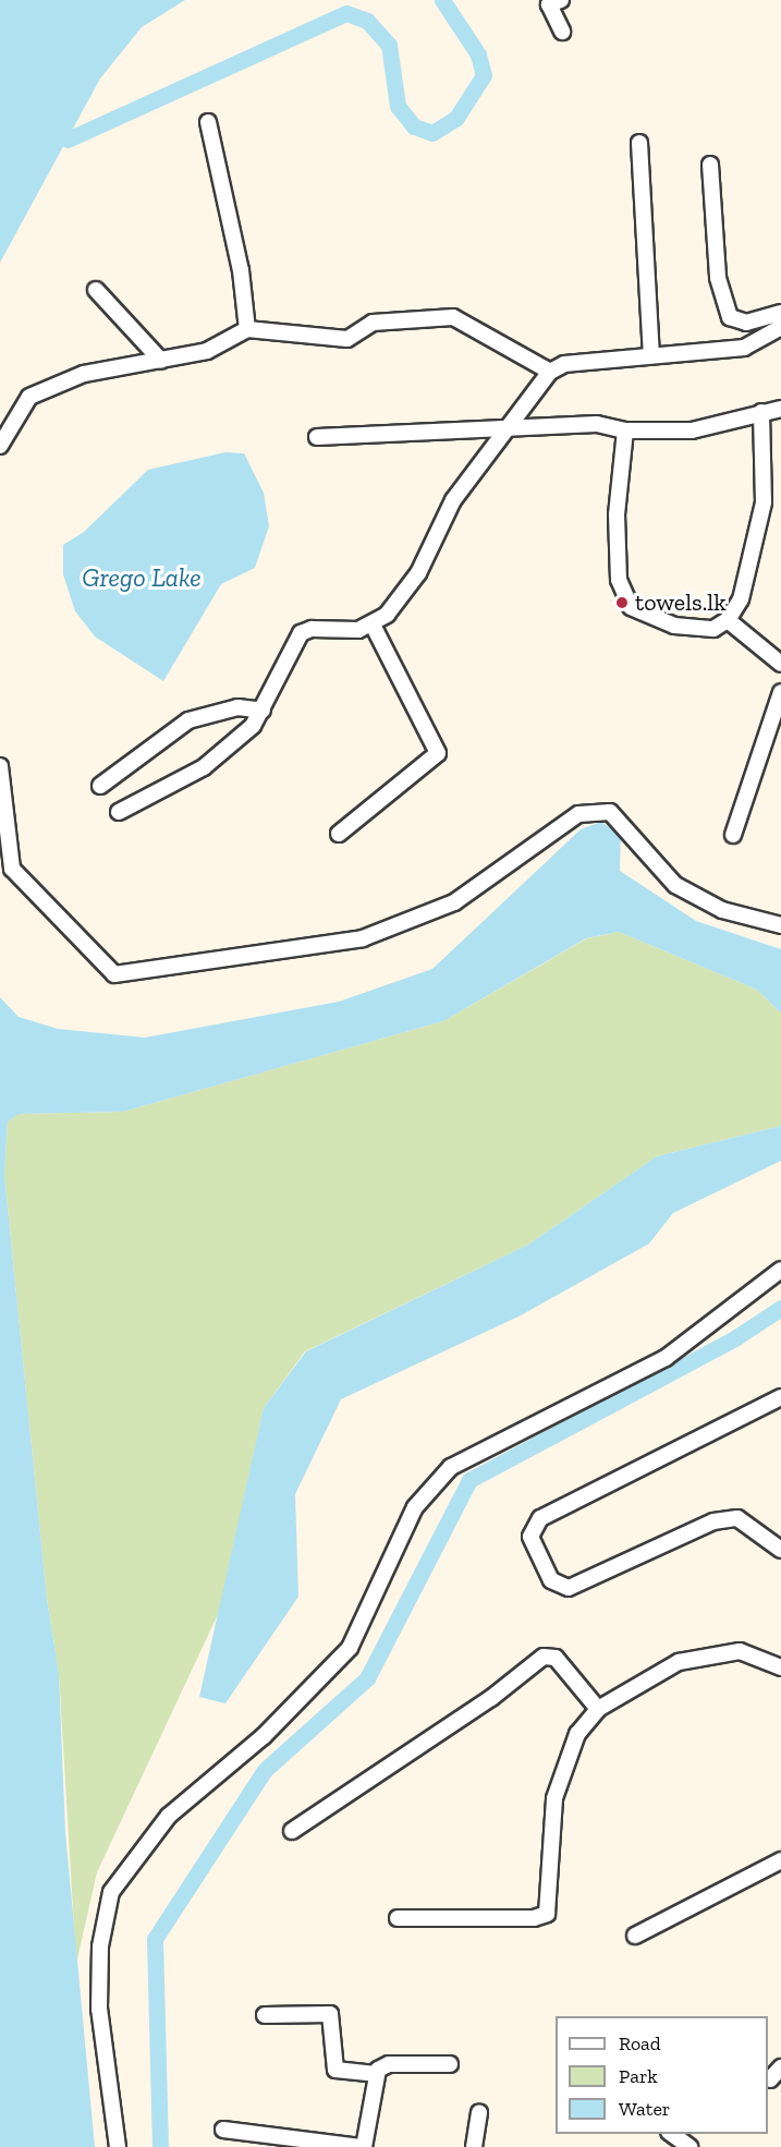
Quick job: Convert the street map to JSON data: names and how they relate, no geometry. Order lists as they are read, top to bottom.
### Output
{
  "water": ["Grego Lake"],
  "places": ["towels.lk"],
  "legend": ["Road", "Park", "Water"]
}
